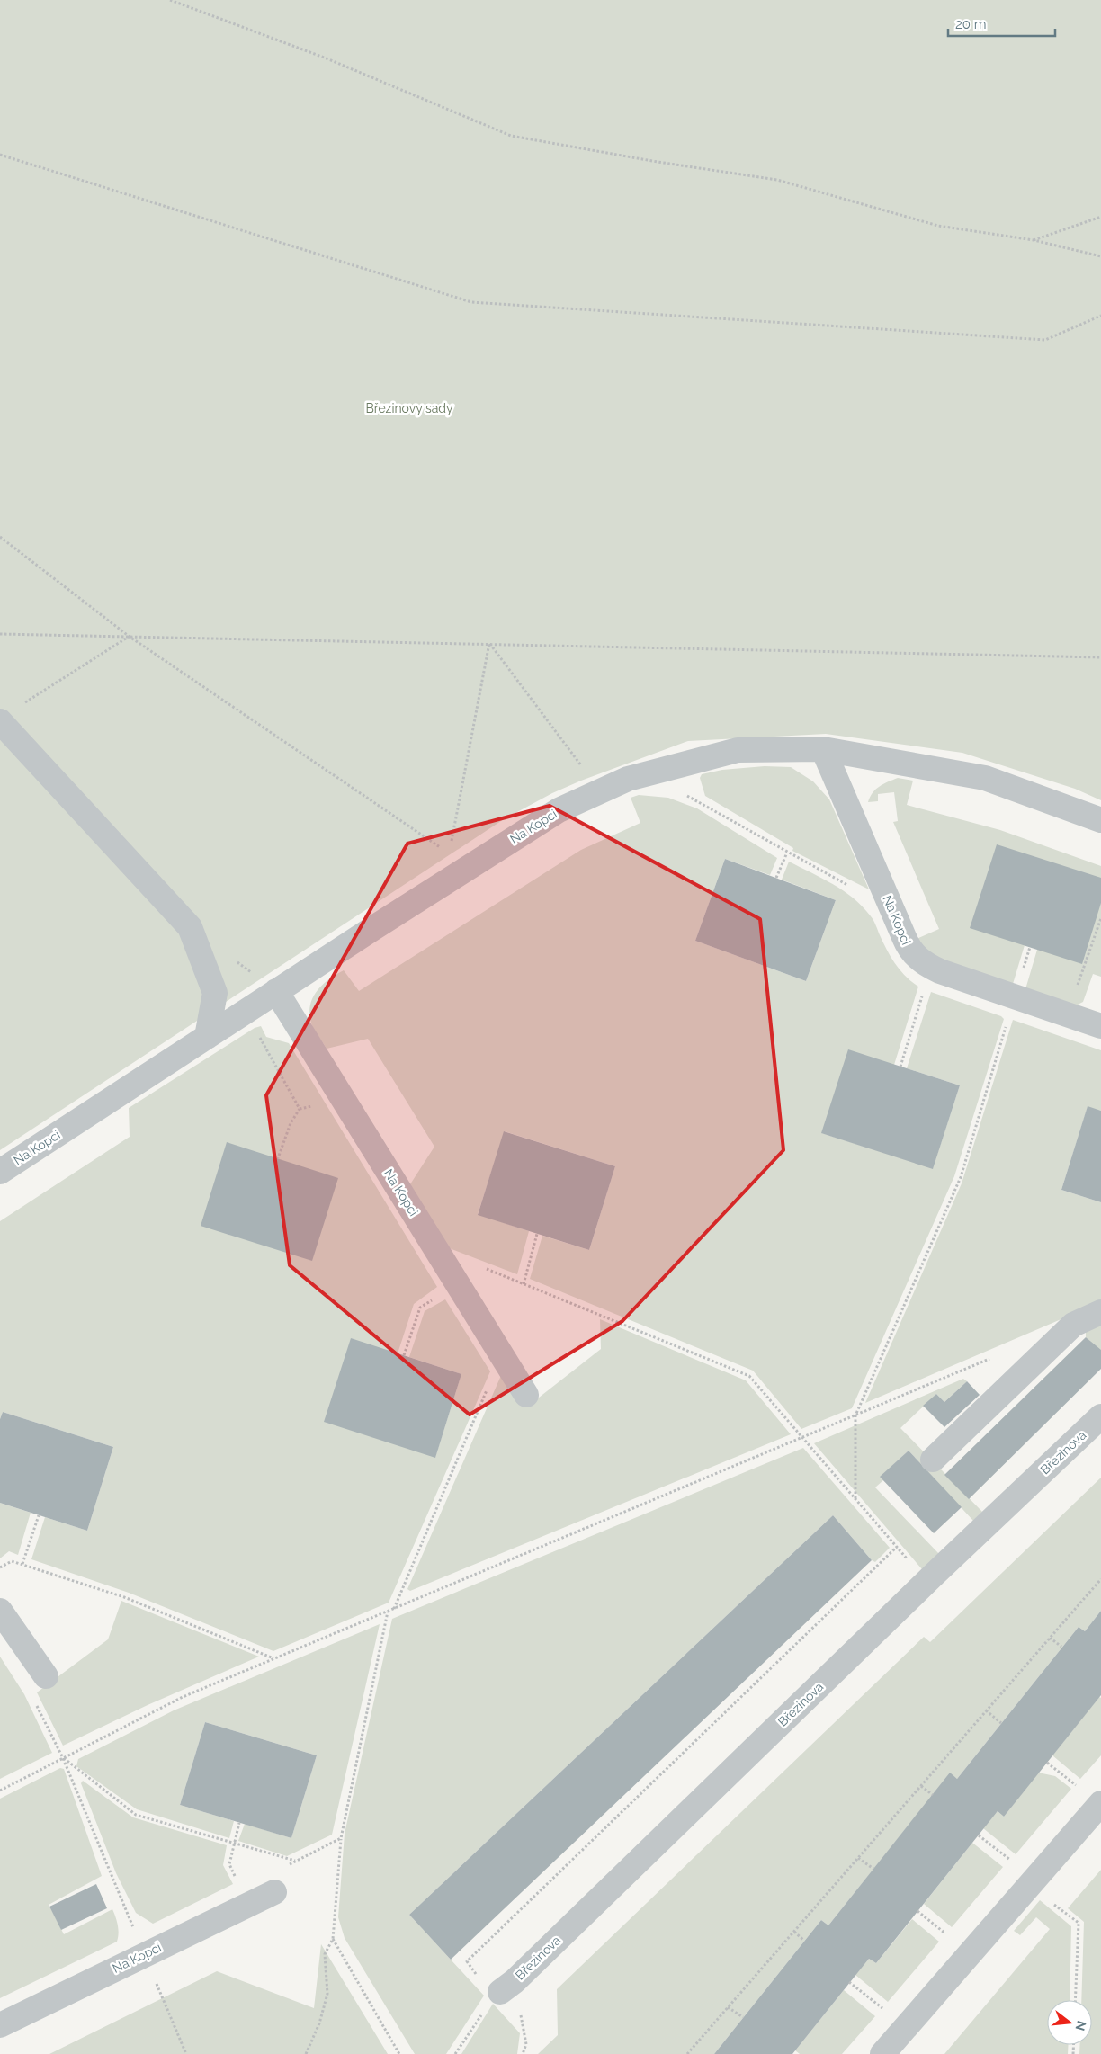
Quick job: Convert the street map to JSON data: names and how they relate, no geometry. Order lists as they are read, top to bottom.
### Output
{
  "streets": {
    "street": ["Na Kopci", "Březinova"]
  },
  "parks": ["Březinovy sady"],
  "scale_bar": "20 m",
  "north": "right"
}
